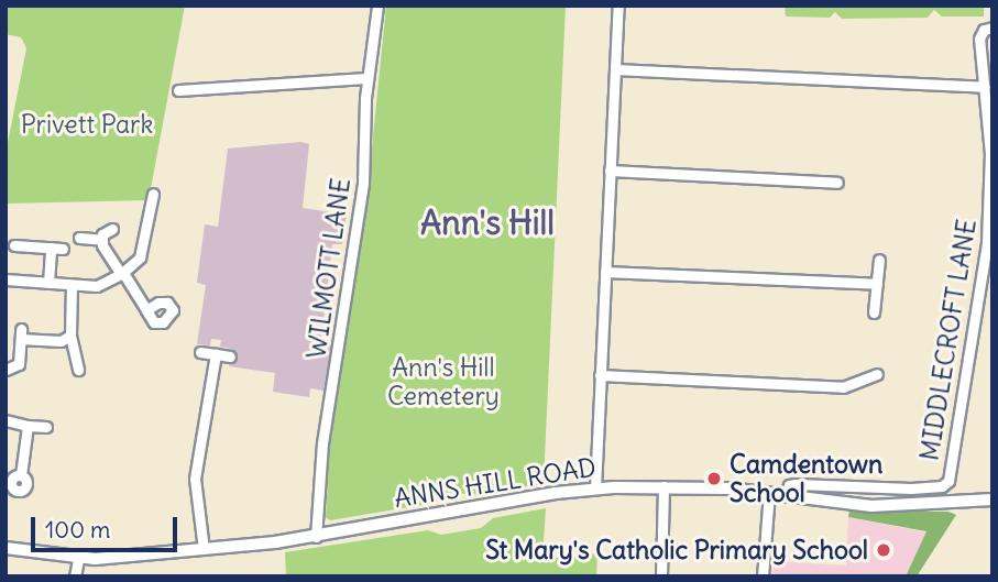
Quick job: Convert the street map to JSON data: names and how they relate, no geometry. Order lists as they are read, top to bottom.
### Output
{
  "streets": {
    "street": ["WILMOTT LANE", "MIDDLECROFT LANE", "ANNS HILL ROAD"]
  },
  "crossings": [
    ["WILMOTT LANE", "ANNS HILL ROAD"],
    ["MIDDLECROFT LANE", "ANNS HILL ROAD"]
  ],
  "districts": ["Ann's Hill"],
  "parks": ["Privett Park", "Ann's Hill Cemetery"],
  "places": ["Camdentown School", "St Mary's Catholic Primary School"],
  "scale_bar": "100 m"
}
